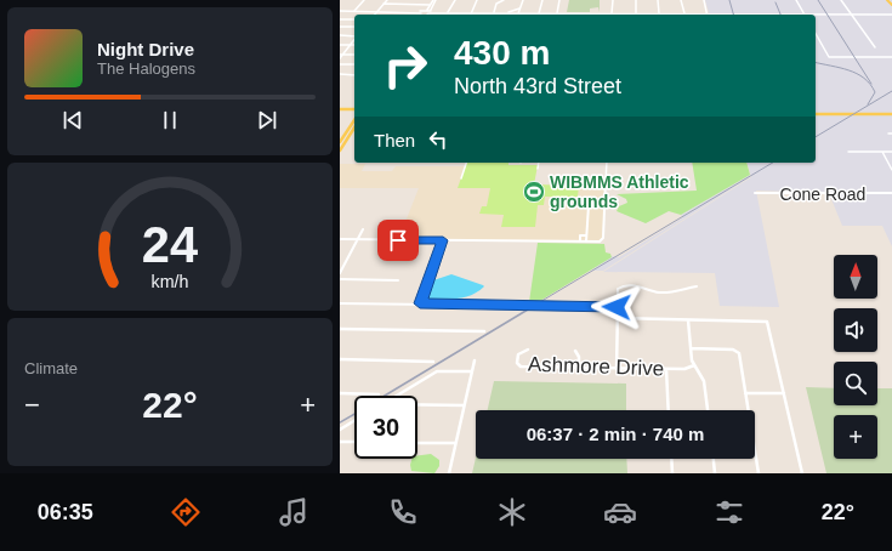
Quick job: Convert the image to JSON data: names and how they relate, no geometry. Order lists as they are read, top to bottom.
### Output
{
  "streets": {
    "street": ["Cone Road", "Ashmore Drive"]
  },
  "places": {
    "sports": ["WIBMMS Athletic grounds"]
  },
  "north": "top",
  "page": {
    "turn": ["430 m", "North 43rd Street"],
    "song": ["Night Drive", "The Halogens"],
    "then": "Then",
    "map_buttons": "+",
    "tile": "Climate",
    "heat": ["−", "22°", "+"],
    "limit": "30",
    "trip": "06:37 · 2 min · 740 m",
    "tabs": ["06:35", "22°"],
    "gauge": ["24", "km/h"]
  }
}
